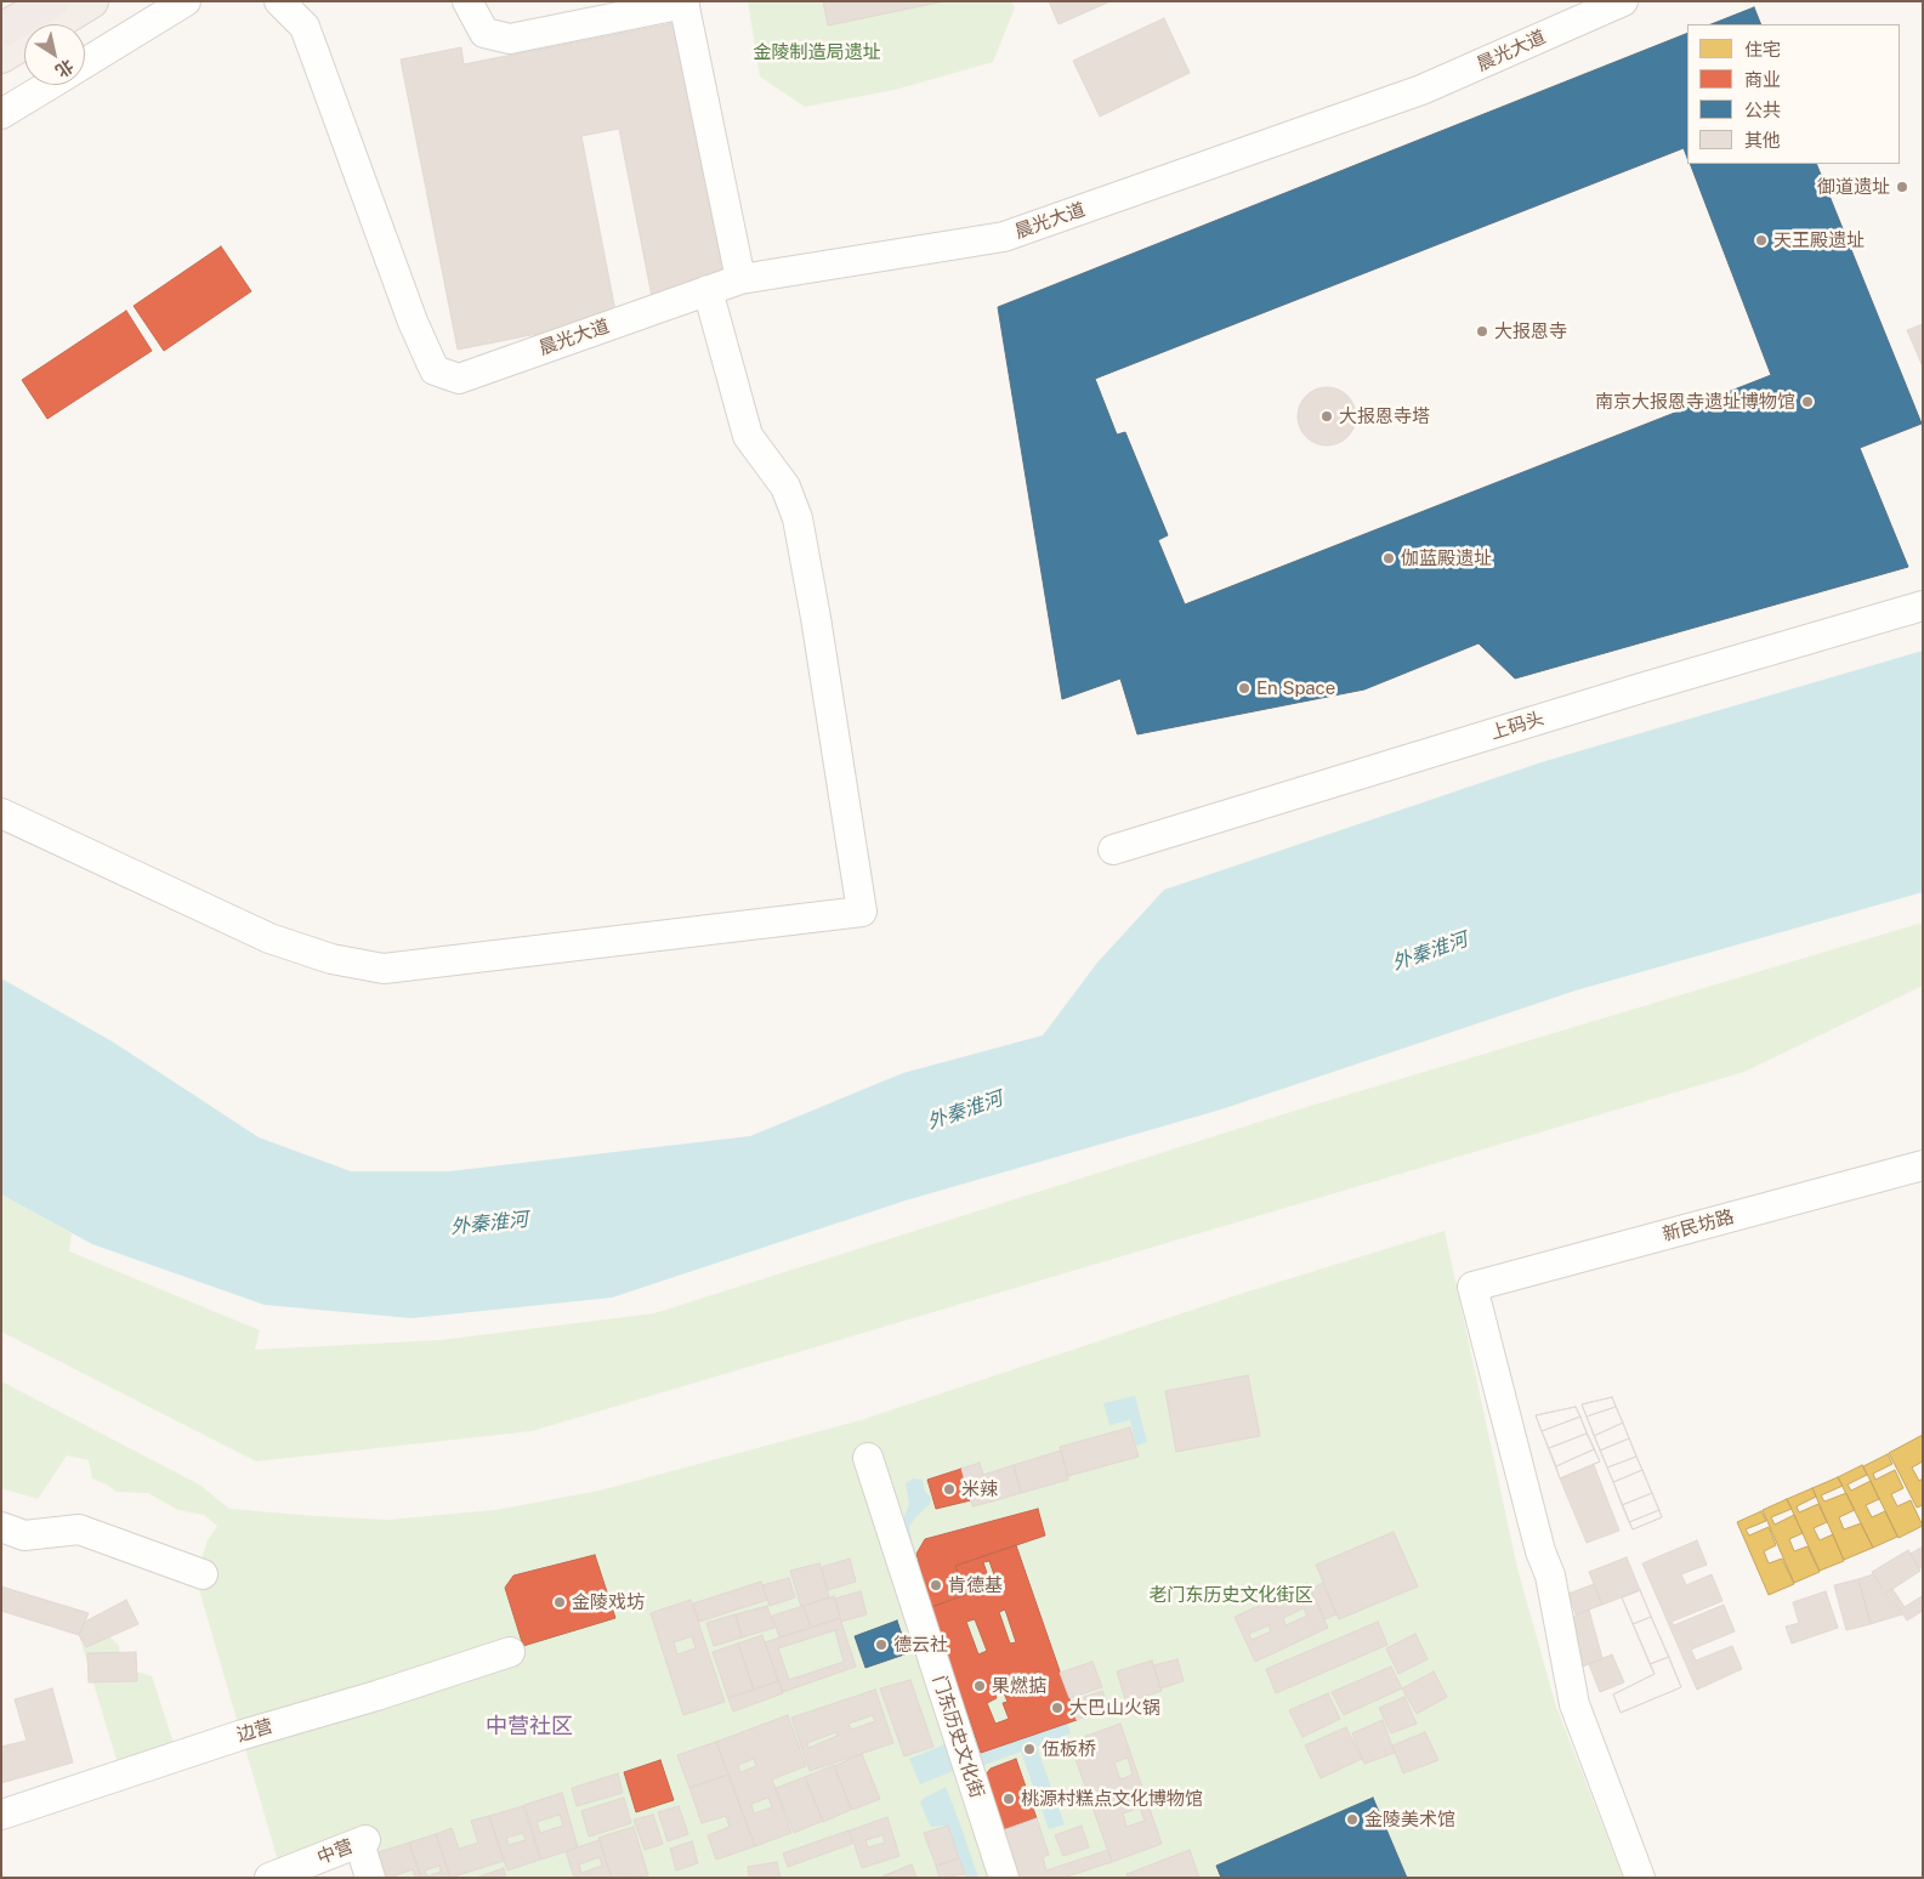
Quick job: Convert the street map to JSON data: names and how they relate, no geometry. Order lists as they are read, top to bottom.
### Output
{
  "streets": {
    "street": [
      "晨光大道",
      "上码头",
      "新民坊路",
      "边营",
      "门东历史文化街",
      "中营"
    ]
  },
  "districts": ["中营社区"],
  "water": ["外秦淮河"],
  "parks": ["金陵制造局遗址", "老门东历史文化街区"],
  "places": [
    "御道遗址",
    "天王殿遗址",
    "大报恩寺",
    "南京大报恩寺遗址博物馆",
    "大报恩寺塔",
    "伽蓝殿遗址",
    "En Space",
    "米辣",
    "肯德基",
    "金陵戏坊",
    "德云社",
    "果燃掂",
    "大巴山火锅",
    "伍板桥",
    "桃源村糕点文化博物馆",
    "金陵美术馆"
  ],
  "legend": [
    "住宅",
    "商业",
    "公共",
    "其他"
  ],
  "north": "bottom right"
}
